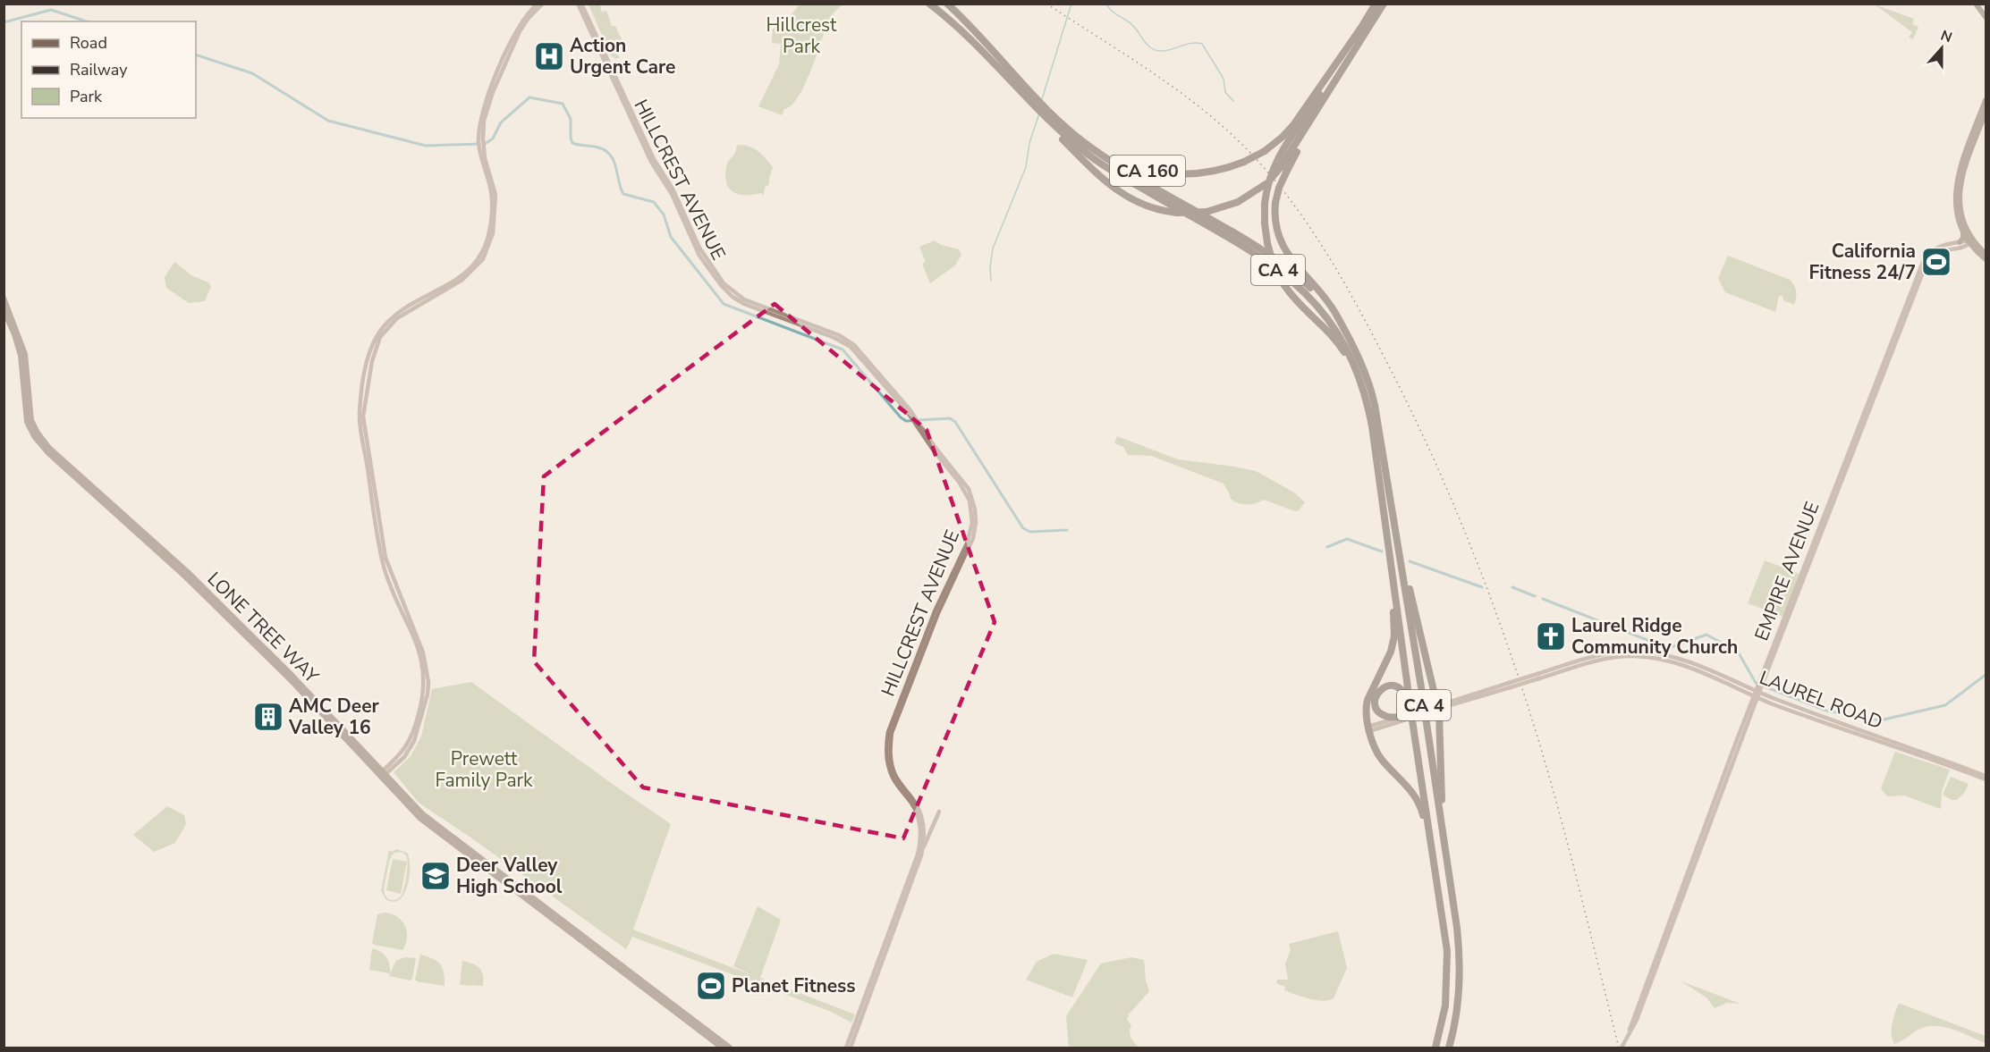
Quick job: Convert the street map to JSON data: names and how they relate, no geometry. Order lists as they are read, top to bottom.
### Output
{
  "streets": {
    "highway": ["CA 160", "CA 4"],
    "main road": [
      "HILLCREST AVENUE",
      "EMPIRE AVENUE",
      "LONE TREE WAY",
      "LAUREL ROAD"
    ]
  },
  "crossings": [
    ["CA 160", "CA 4"],
    ["EMPIRE AVENUE", "LAUREL ROAD"]
  ],
  "parks": ["Hillcrest Park", "Prewett Family Park"],
  "places": {
    "hospital": ["Action Urgent Care"],
    "sports": ["California Fitness 24/7", "Planet Fitness"],
    "church": ["Laurel Ridge Community Church"],
    "building": ["AMC Deer Valley 16"],
    "school or university": ["Deer Valley High School"]
  },
  "legend": ["Road", "Railway", "Park"],
  "north": "top"
}
